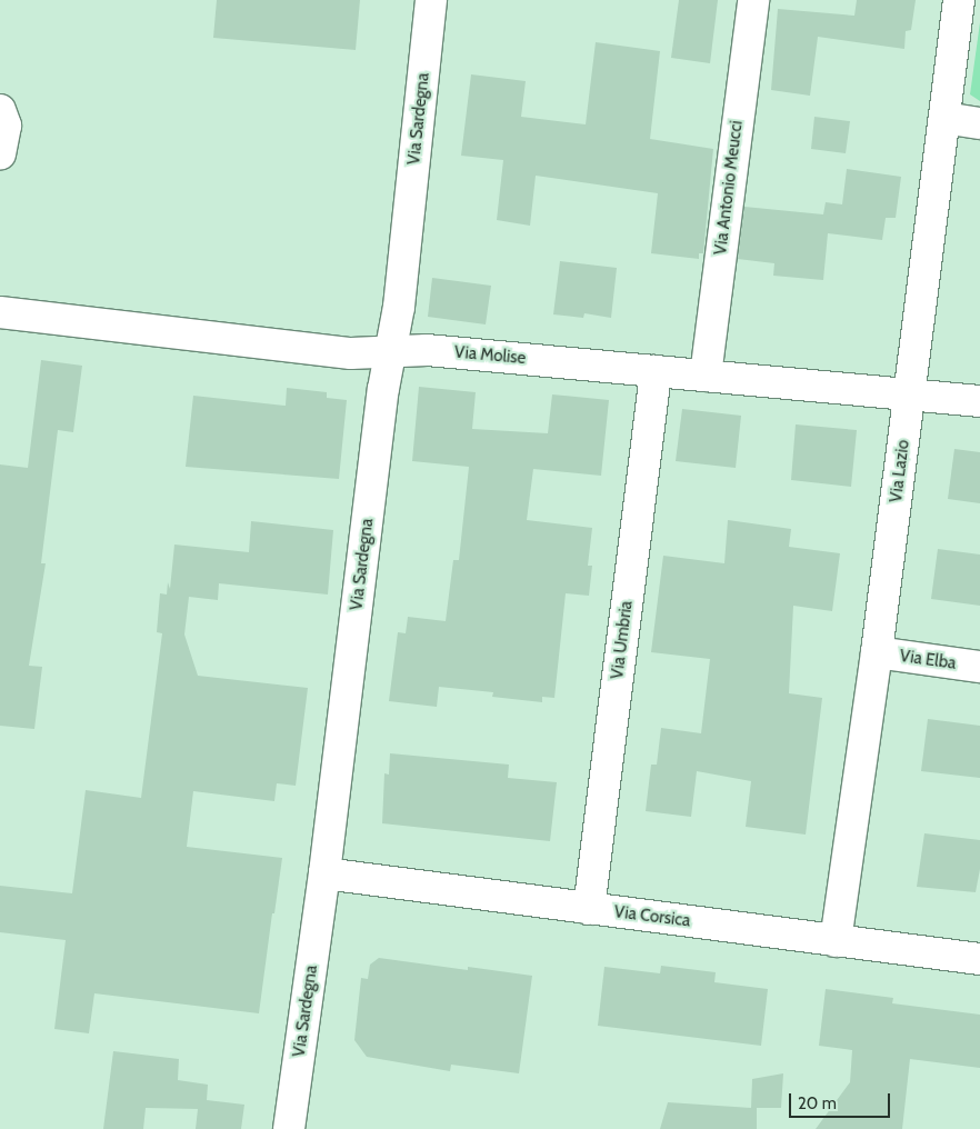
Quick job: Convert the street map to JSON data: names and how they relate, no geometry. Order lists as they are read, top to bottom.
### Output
{
  "streets": {
    "street": [
      "Via Sardegna",
      "Via Antonio Meucci",
      "Via Molise",
      "Via Lazio",
      "Via Umbria",
      "Via Elba",
      "Via Corsica"
    ]
  },
  "crossings": [
    ["Via Sardegna", "Via Molise"],
    ["Via Sardegna", "Via Corsica"],
    ["Via Antonio Meucci", "Via Molise"],
    ["Via Molise", "Via Lazio"],
    ["Via Molise", "Via Umbria"],
    ["Via Lazio", "Via Elba"],
    ["Via Lazio", "Via Corsica"],
    ["Via Umbria", "Via Corsica"]
  ],
  "scale_bar": "20 m"
}
